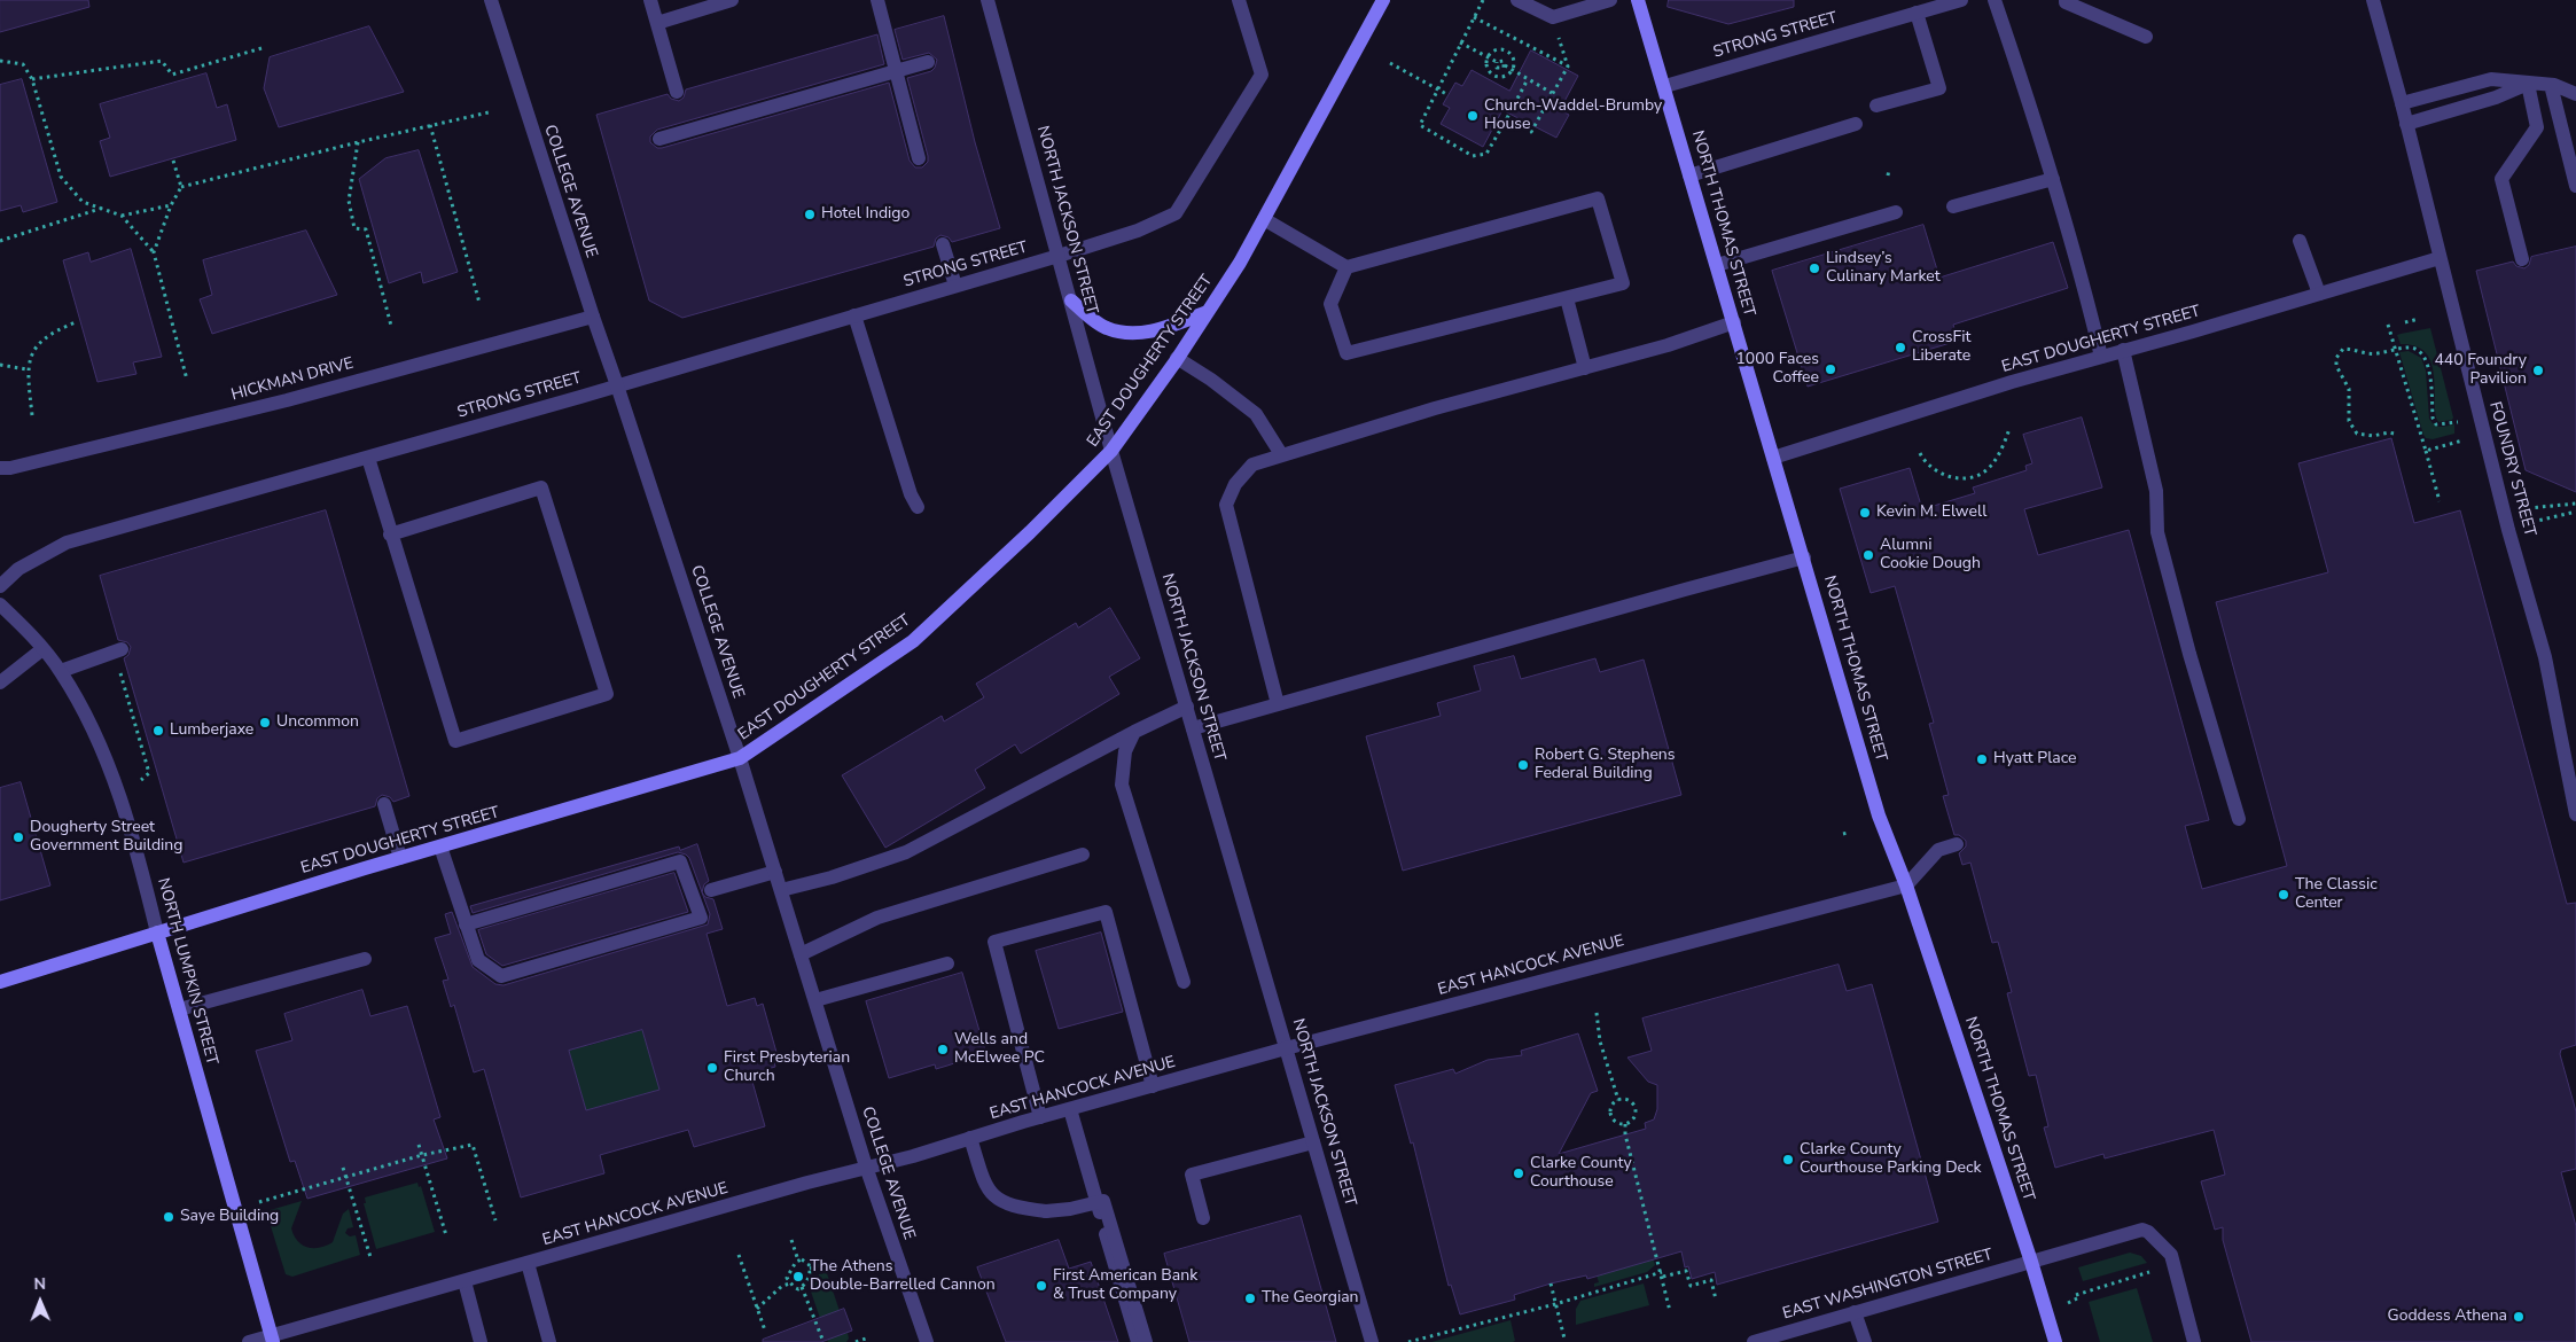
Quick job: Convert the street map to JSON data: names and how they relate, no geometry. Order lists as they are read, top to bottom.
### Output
{
  "streets": {
    "main road": ["NORTH THOMAS STREET", "EAST DOUGHERTY STREET", "NORTH LUMPKIN STREET"],
    "street": [
      "STRONG STREET",
      "COLLEGE AVENUE",
      "NORTH JACKSON STREET",
      "HICKMAN DRIVE",
      "FOUNDRY STREET",
      "EAST HANCOCK AVENUE",
      "EAST WASHINGTON STREET"
    ]
  },
  "crossings": [
    ["STRONG STREET", "COLLEGE AVENUE"],
    ["STRONG STREET", "NORTH JACKSON STREET"],
    ["STRONG STREET", "NORTH THOMAS STREET"],
    ["COLLEGE AVENUE", "EAST DOUGHERTY STREET"],
    ["COLLEGE AVENUE", "HICKMAN DRIVE"],
    ["COLLEGE AVENUE", "EAST HANCOCK AVENUE"],
    ["NORTH JACKSON STREET", "EAST DOUGHERTY STREET"],
    ["NORTH JACKSON STREET", "EAST HANCOCK AVENUE"],
    ["NORTH THOMAS STREET", "EAST DOUGHERTY STREET"],
    ["NORTH THOMAS STREET", "EAST HANCOCK AVENUE"],
    ["NORTH THOMAS STREET", "EAST WASHINGTON STREET"],
    ["EAST DOUGHERTY STREET", "FOUNDRY STREET"],
    ["EAST DOUGHERTY STREET", "NORTH LUMPKIN STREET"],
    ["EAST HANCOCK AVENUE", "NORTH LUMPKIN STREET"]
  ],
  "places": [
    "Church-Waddel-Brumby House",
    "Hotel Indigo",
    "Lindsey’s Culinary Market",
    "CrossFit Liberate",
    "1000 Faces Coffee",
    "440 Foundry Pavilion",
    "Kevin M. Elwell",
    "Alumni Cookie Dough",
    "Uncommon",
    "Lumberjaxe",
    "Hyatt Place",
    "Robert G. Stephens Federal Building",
    "Dougherty Street Government Building",
    "The Classic Center",
    "Wells and McElwee PC",
    "First Presbyterian Church",
    "Clarke County Courthouse Parking Deck",
    "Clarke County Courthouse",
    "Saye Building",
    "The Athens Double-Barrelled Cannon",
    "First American Bank & Trust Company",
    "The Georgian",
    "Goddess Athena"
  ],
  "north": "top"
}
